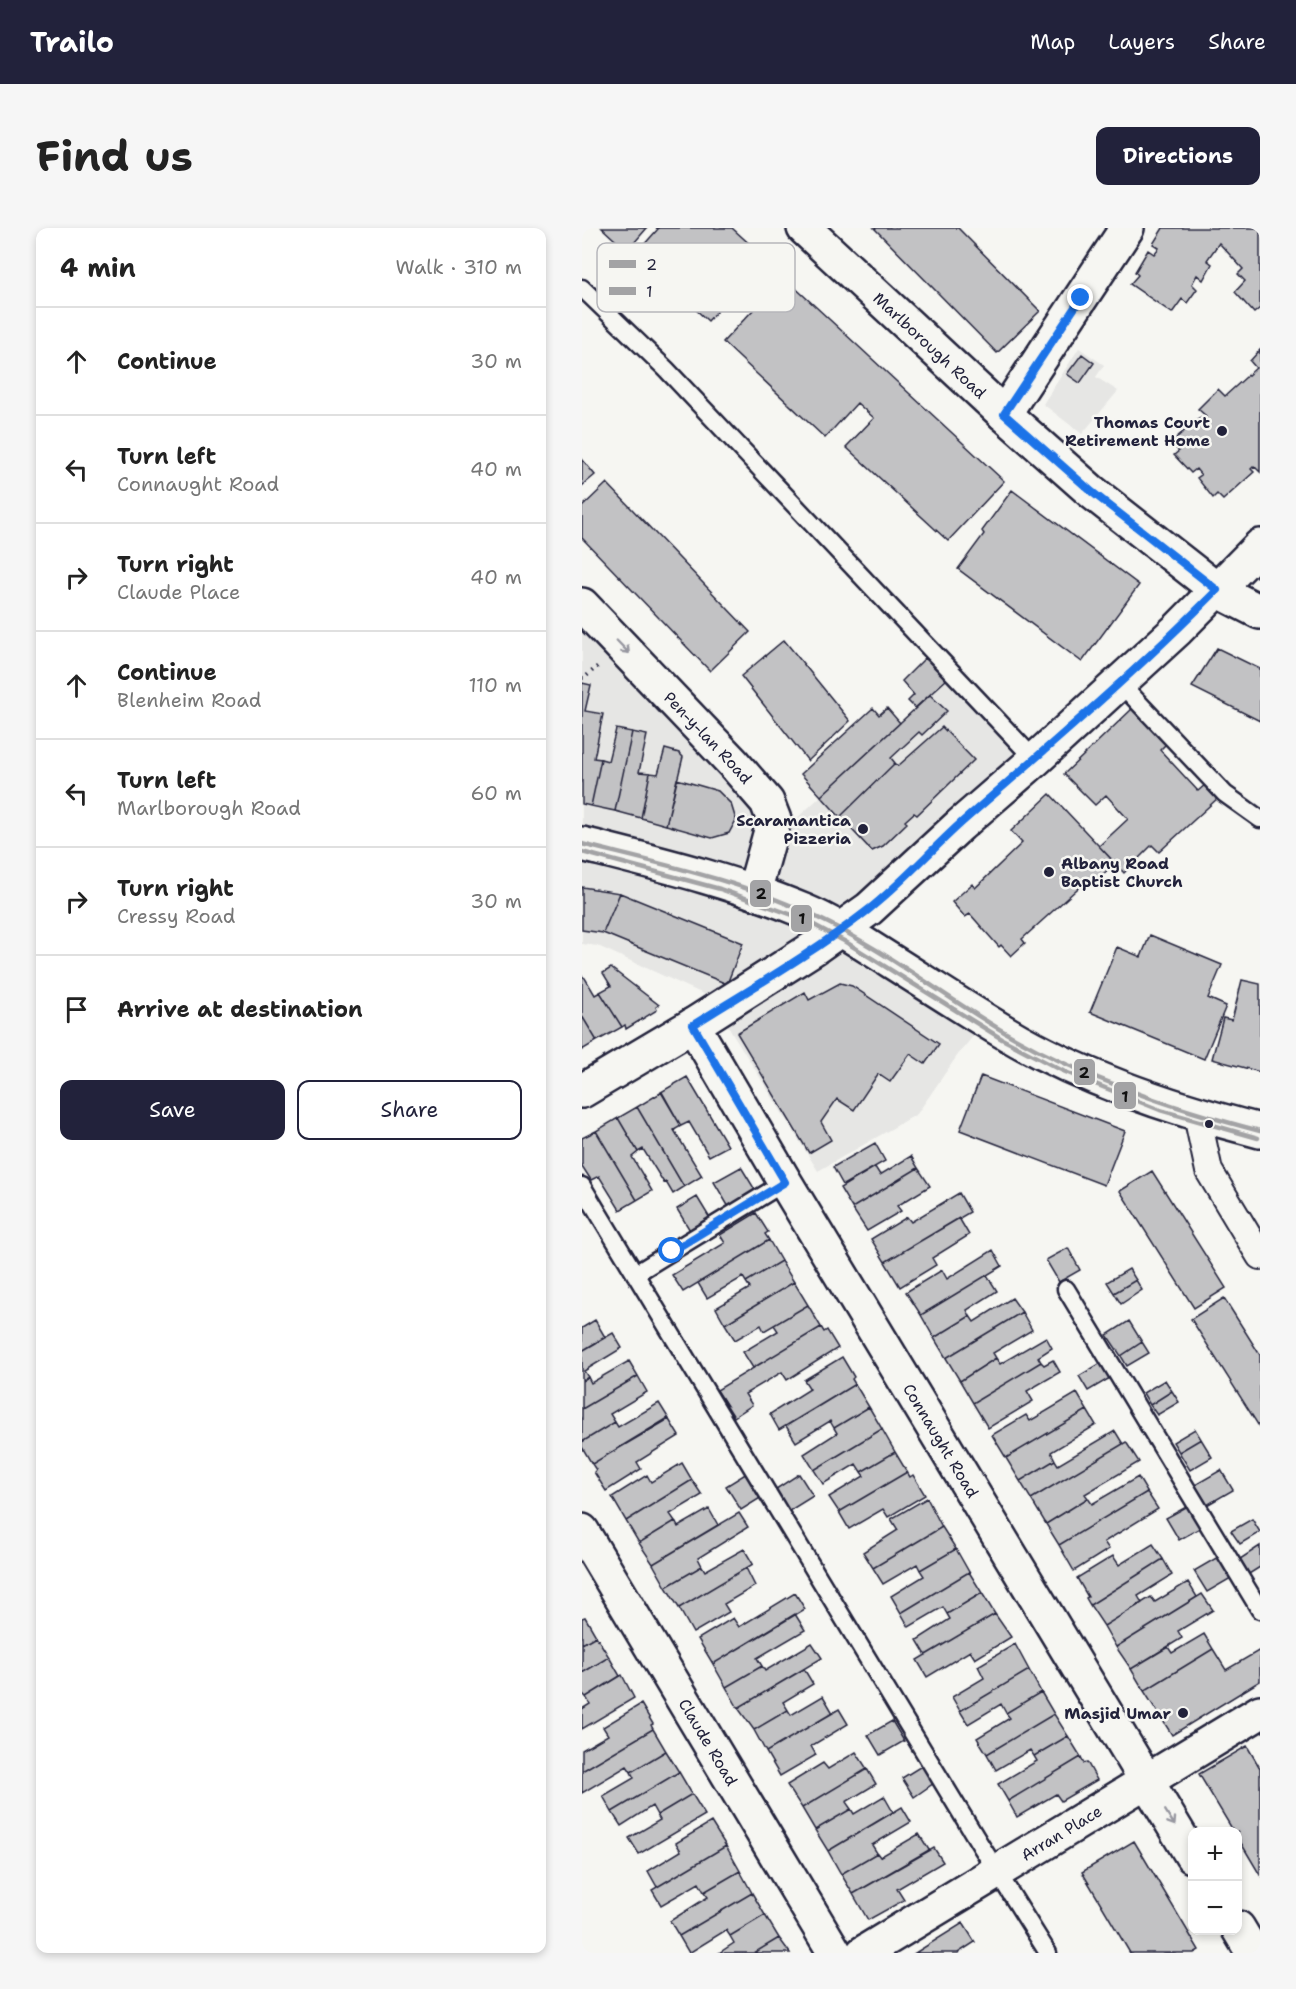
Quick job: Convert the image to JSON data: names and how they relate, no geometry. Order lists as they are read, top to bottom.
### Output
{
  "streets": {
    "street": [
      "Marlborough Road",
      "Pen-y-lan Road",
      "Connaught Road",
      "Claude Road",
      "Arran Place"
    ]
  },
  "crossings": [
    ["Connaught Road", "Arran Place"]
  ],
  "one_way": ["Pen-y-lan Road"],
  "places": [
    "Thomas Court Retirement Home",
    "Scaramantica Pizzeria",
    "Albany Road Baptist Church",
    "Masjid Umar"
  ],
  "lines": ["transit line 2", "transit line 1"],
  "legend": ["2", "1"],
  "page": {
    "header": "Trailo",
    "nav": ["Map", "Layers", "Share"],
    "buttons": [
      "Directions",
      ["Save", "Share"]
    ],
    "title": "Find us",
    "heading": ["4 min", "Walk · 310 m"],
    "list": [
      ["Continue", "30 m"],
      ["Turn left", "Connaught Road", "40 m"],
      ["Turn right", "Claude Place", "40 m"],
      ["Continue", "Blenheim Road", "110 m"],
      ["Turn left", "Marlborough Road", "60 m"],
      ["Turn right", "Cressy Road", "30 m"],
      "Arrive at destination"
    ],
    "map_buttons": ["+", "−"]
  }
}
